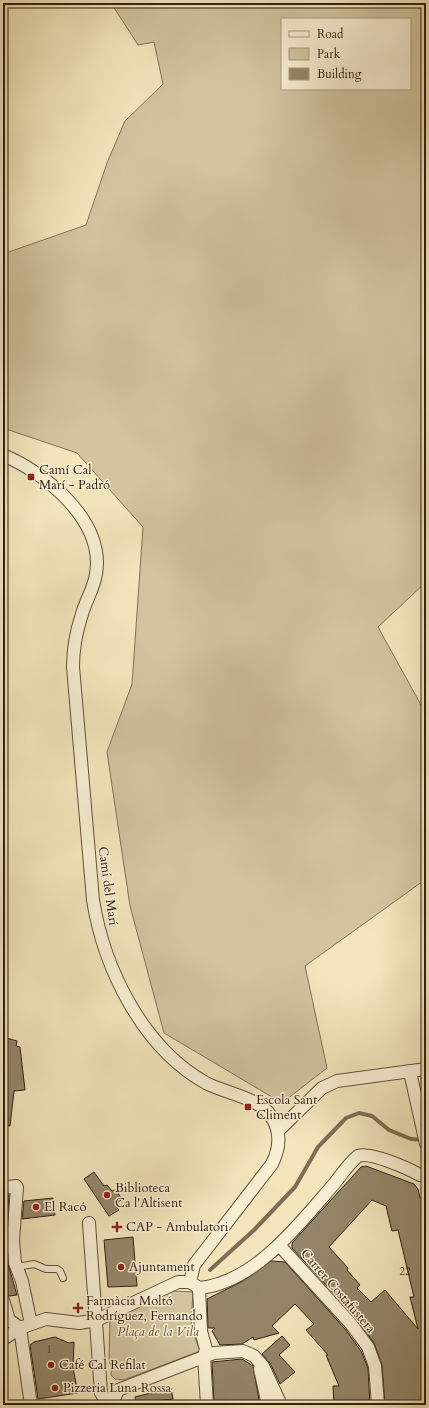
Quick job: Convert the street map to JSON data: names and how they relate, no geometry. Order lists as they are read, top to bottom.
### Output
{
  "streets": {
    "street": ["Camí del Marí", "Carrer Costafustera"]
  },
  "parks": ["Plaça de la Vila"],
  "places": {
    "transit": ["Camí Cal Marí - Padró", "Escola Sant Climent"],
    "other": [
      "Biblioteca Ca l'Altisent",
      "El Racó",
      "Ajuntament",
      "Café Cal Refilat",
      "Pizzeria Luna Rossa"
    ],
    "health": ["CAP - Ambulatori", "Farmàcia Moltó Rodríguez, Fernando"]
  },
  "house_numbers": ["22", "1"],
  "legend": ["Road", "Park", "Building"]
}
